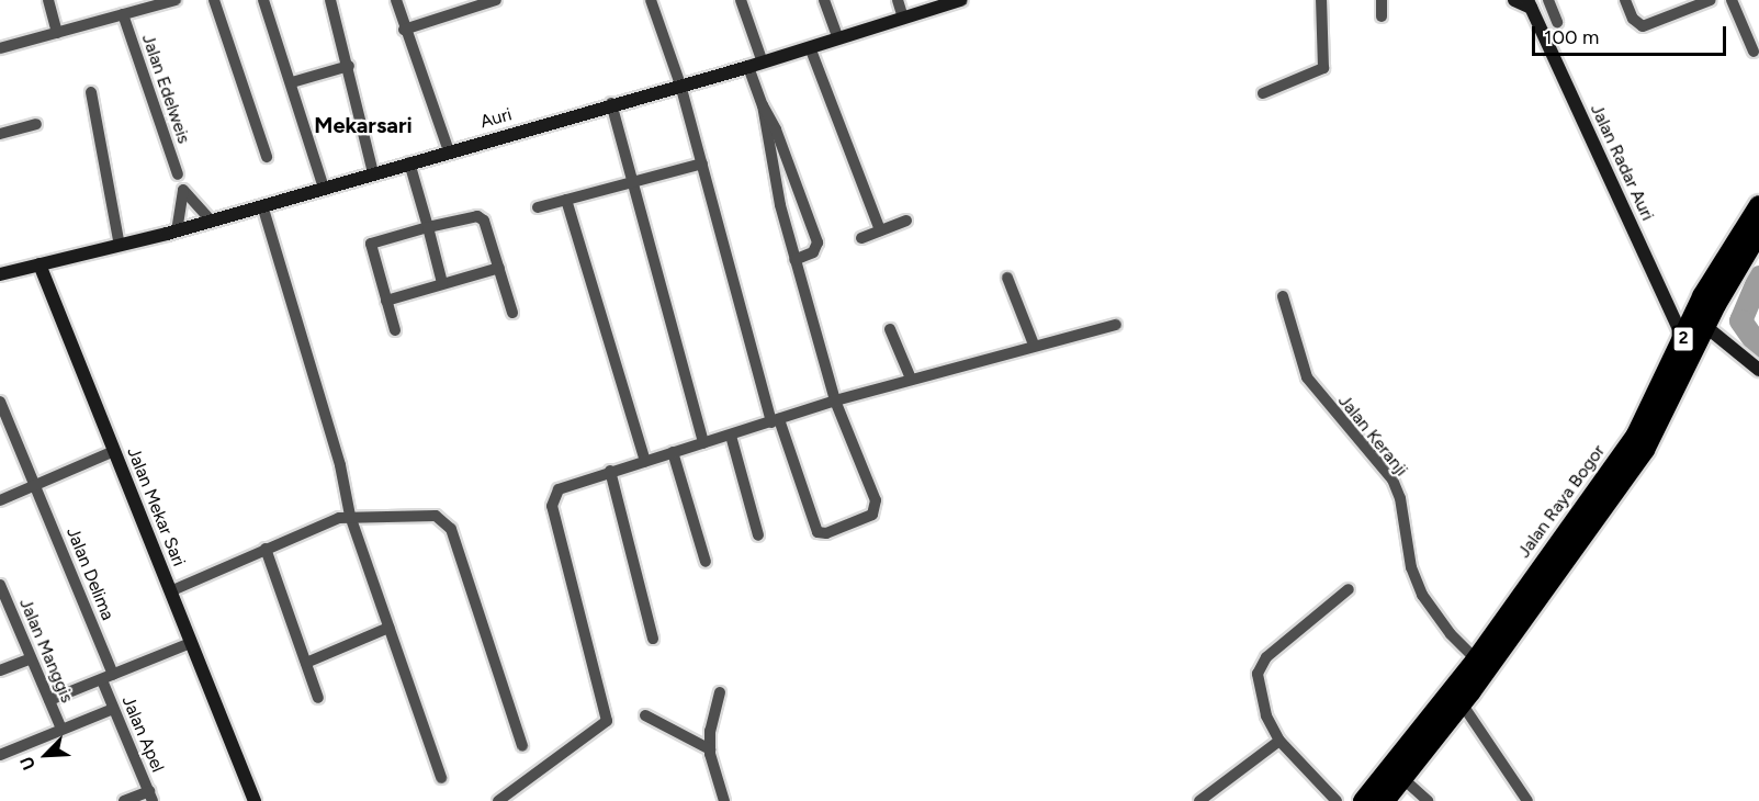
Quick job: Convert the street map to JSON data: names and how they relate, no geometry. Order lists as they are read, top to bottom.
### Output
{
  "streets": {
    "highway": ["2", "Jalan Raya Bogor"],
    "street": [
      "Jalan Edelweis",
      "Auri",
      "Jalan Radar Auri",
      "Jalan Keranji",
      "Jalan Mekar Sari",
      "Jalan Delima",
      "Jalan Manggis",
      "Jalan Apel"
    ]
  },
  "crossings": [
    ["Auri", "Jalan Mekar Sari"],
    ["Jalan Radar Auri", "Jalan Raya Bogor"],
    ["Jalan Keranji", "Jalan Raya Bogor"],
    ["Jalan Delima", "Jalan Apel"]
  ],
  "districts": ["Mekarsari"],
  "scale_bar": "100 m",
  "north": "bottom left"
}
